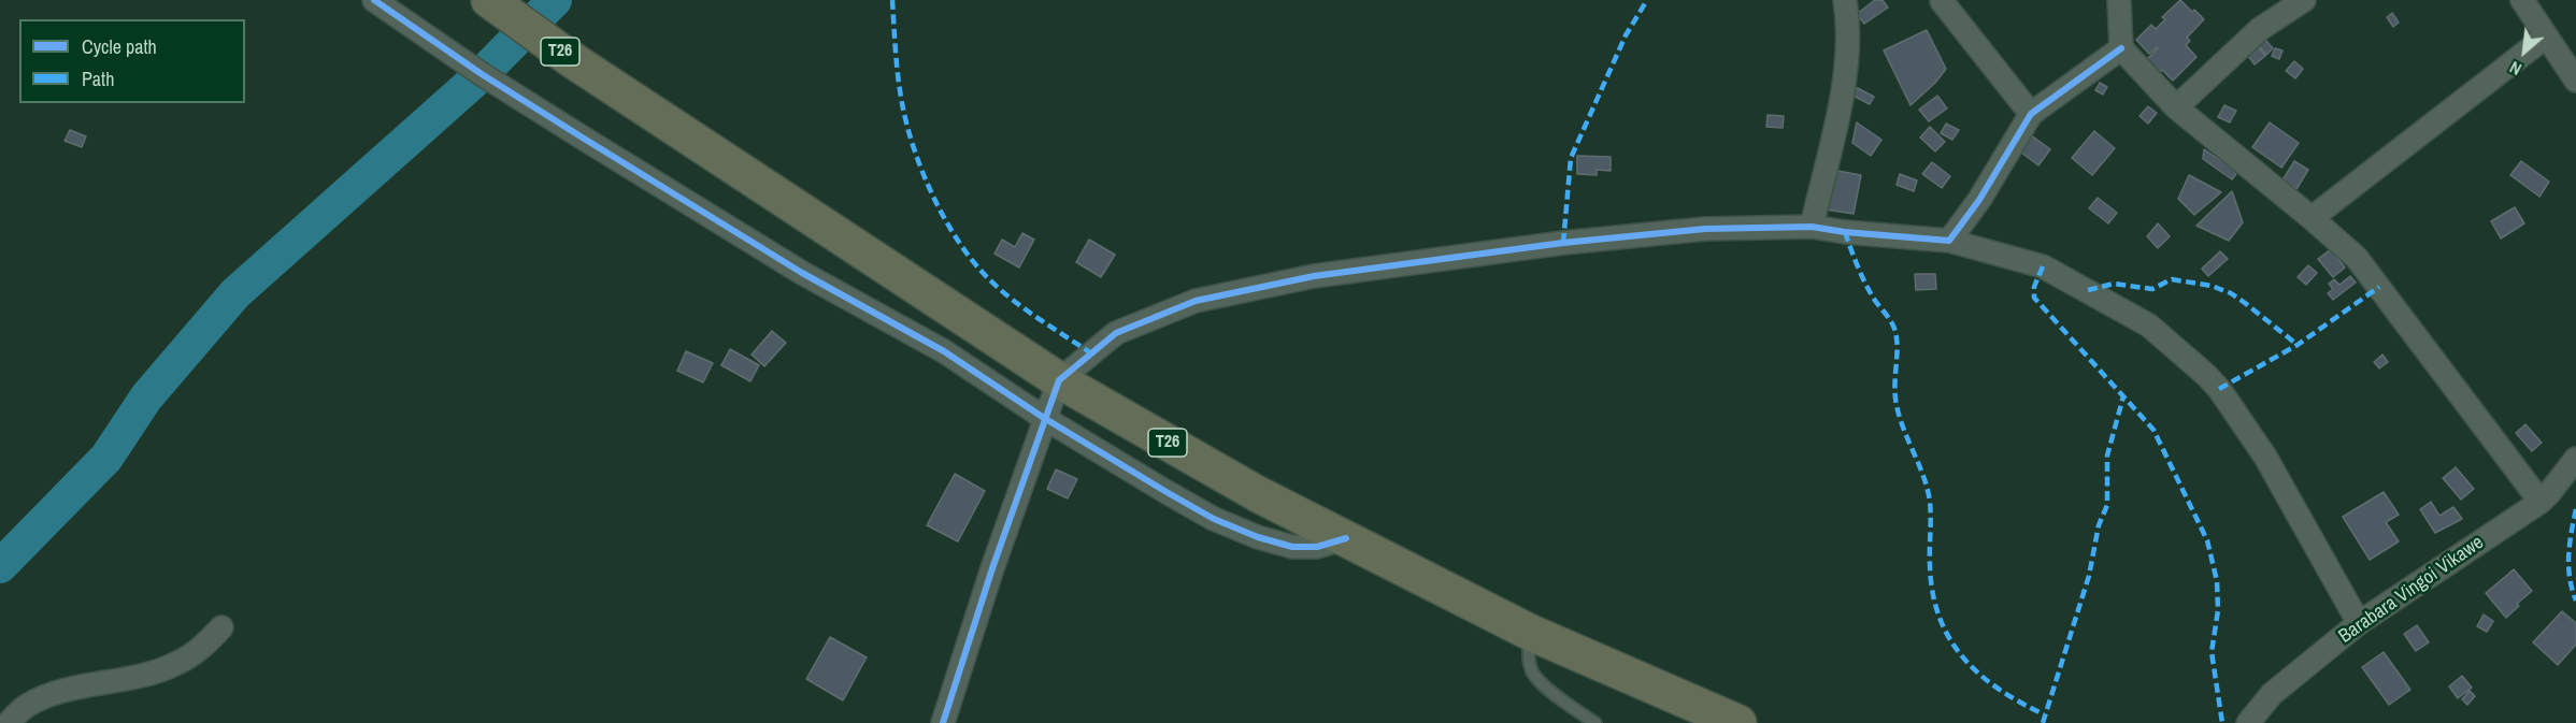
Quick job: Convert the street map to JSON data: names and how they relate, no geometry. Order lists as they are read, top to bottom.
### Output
{
  "streets": {
    "highway": ["T26"],
    "street": ["Barabara Vingoi Vikawe"]
  },
  "legend": ["Cycle path", "Path"],
  "north": "bottom left"
}
